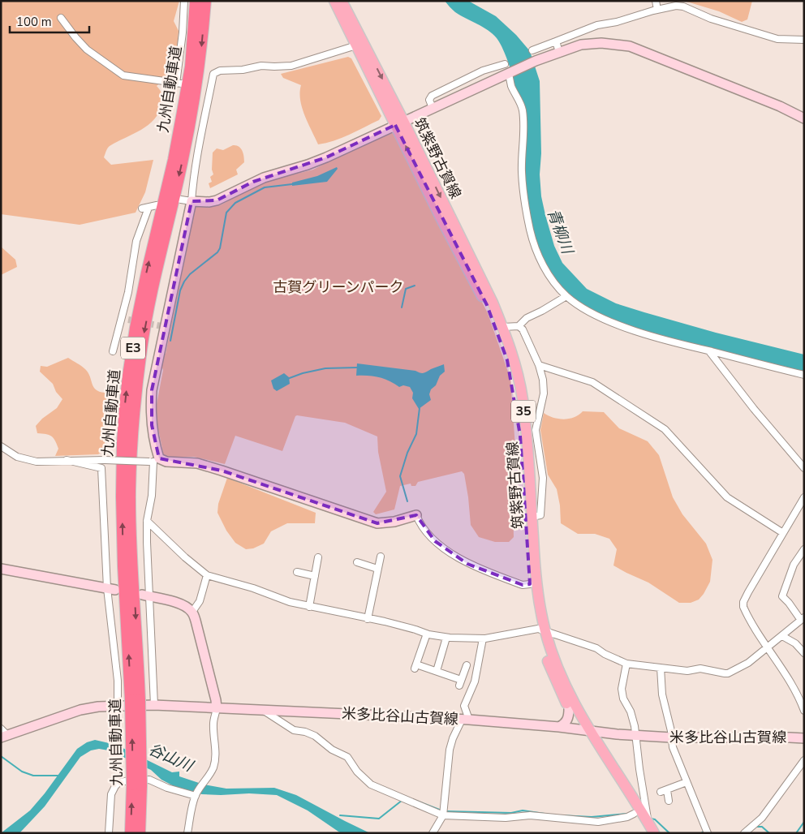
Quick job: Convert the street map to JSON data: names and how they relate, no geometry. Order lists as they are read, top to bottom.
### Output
{
  "streets": {
    "highway": ["九州自動車道", "E3"],
    "main road": ["筑紫野古賀線", "35"],
    "street": ["米多比谷山古賀線"]
  },
  "crossings": [
    ["筑紫野古賀線", "米多比谷山古賀線"]
  ],
  "water": ["青柳川", "谷山川"],
  "parks": ["古賀グリーンパーク"],
  "scale_bar": "100 m"
}
